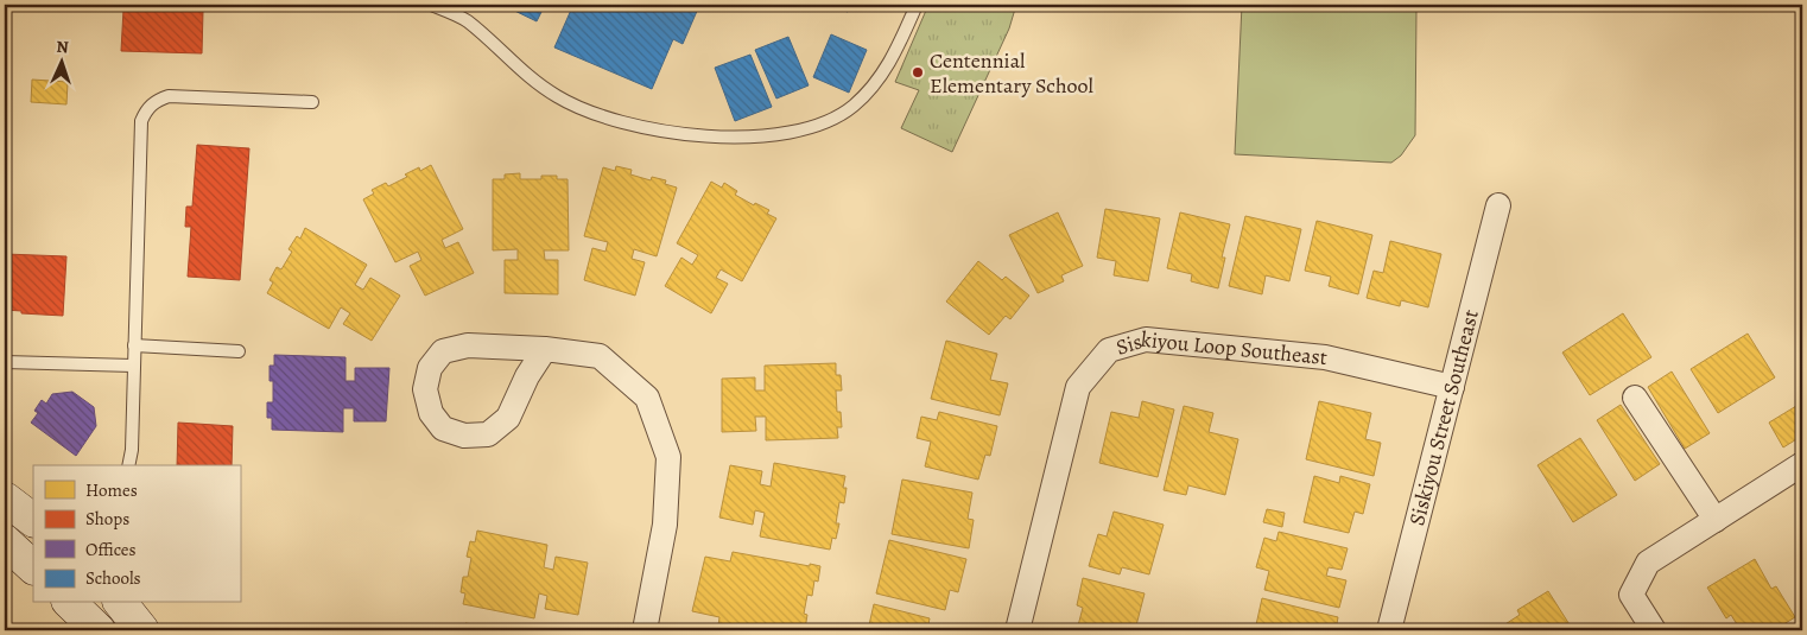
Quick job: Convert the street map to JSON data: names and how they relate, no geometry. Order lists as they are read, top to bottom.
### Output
{
  "streets": {
    "street": ["Siskiyou Loop Southeast", "Siskiyou Street Southeast"]
  },
  "crossings": [
    ["Siskiyou Loop Southeast", "Siskiyou Street Southeast"]
  ],
  "places": ["Centennial Elementary School"],
  "legend": [
    "Homes",
    "Shops",
    "Offices",
    "Schools"
  ],
  "north": "top"
}
